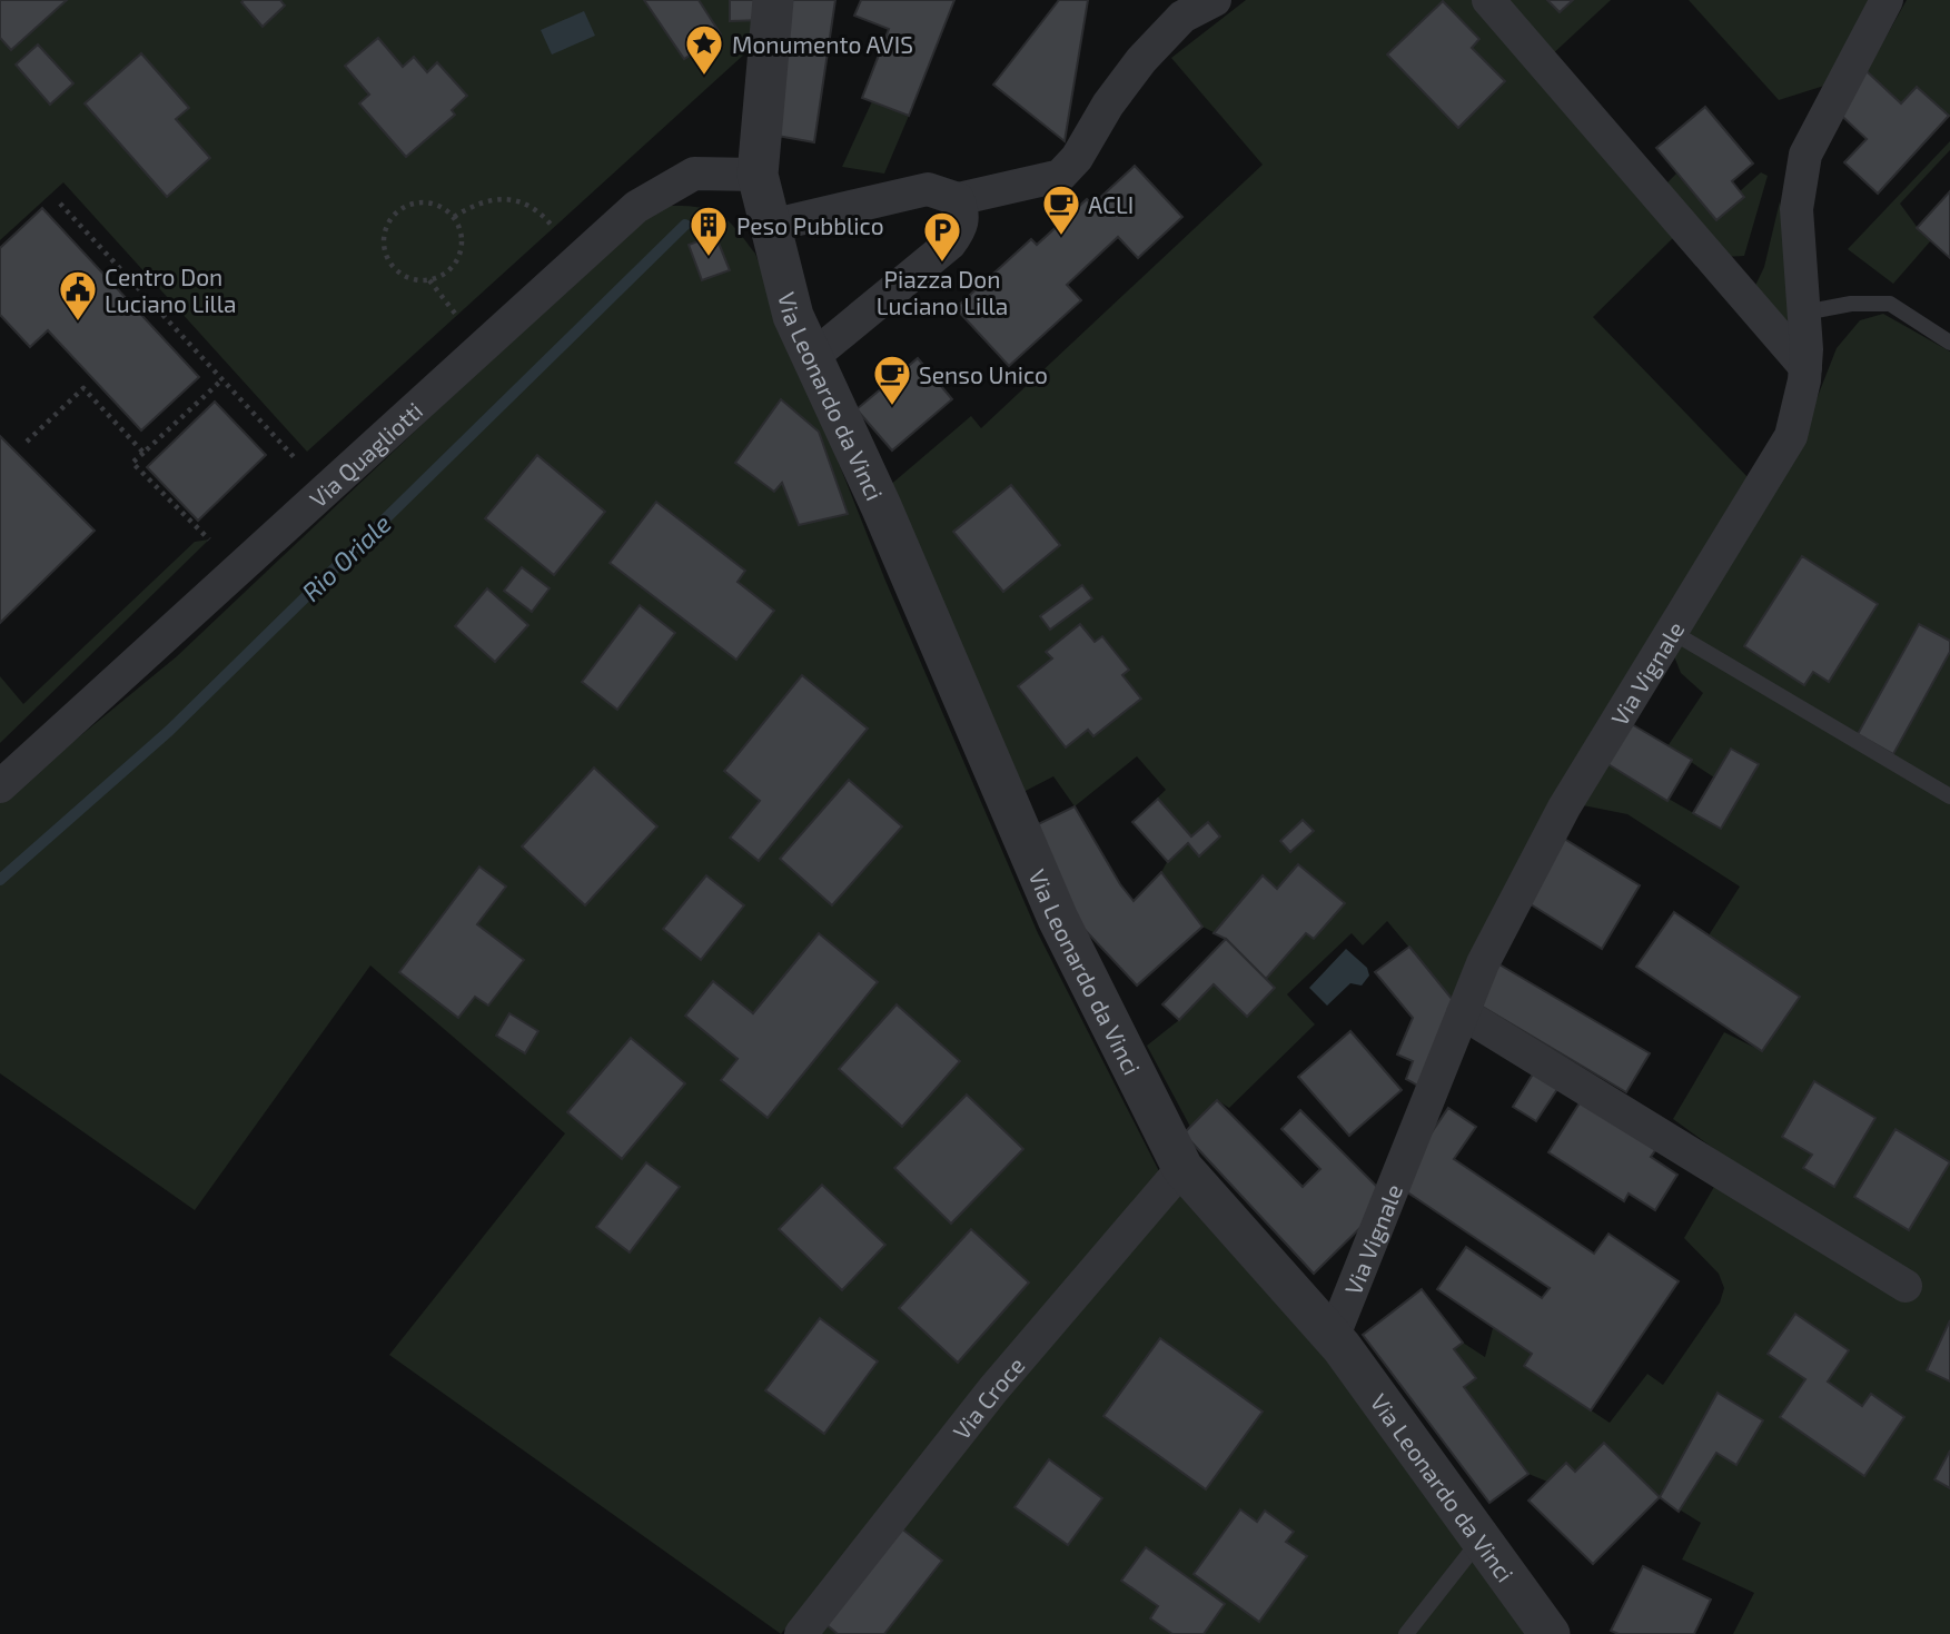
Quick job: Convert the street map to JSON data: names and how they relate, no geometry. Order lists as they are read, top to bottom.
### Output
{
  "streets": {
    "street": [
      "Via Leonardo da Vinci",
      "Via Quagliotti",
      "Via Vignale",
      "Via Croce"
    ]
  },
  "crossings": [
    ["Via Leonardo da Vinci", "Via Vignale"],
    ["Via Leonardo da Vinci", "Via Croce"]
  ],
  "water": ["Rio Oriale"],
  "places": {
    "place": ["Monumento AVIS"],
    "cafe": ["ACLI", "Senso Unico"],
    "building": ["Peso Pubblico"],
    "parking": ["Piazza Don Luciano Lilla"],
    "public building": ["Centro Don Luciano Lilla"]
  }
}
